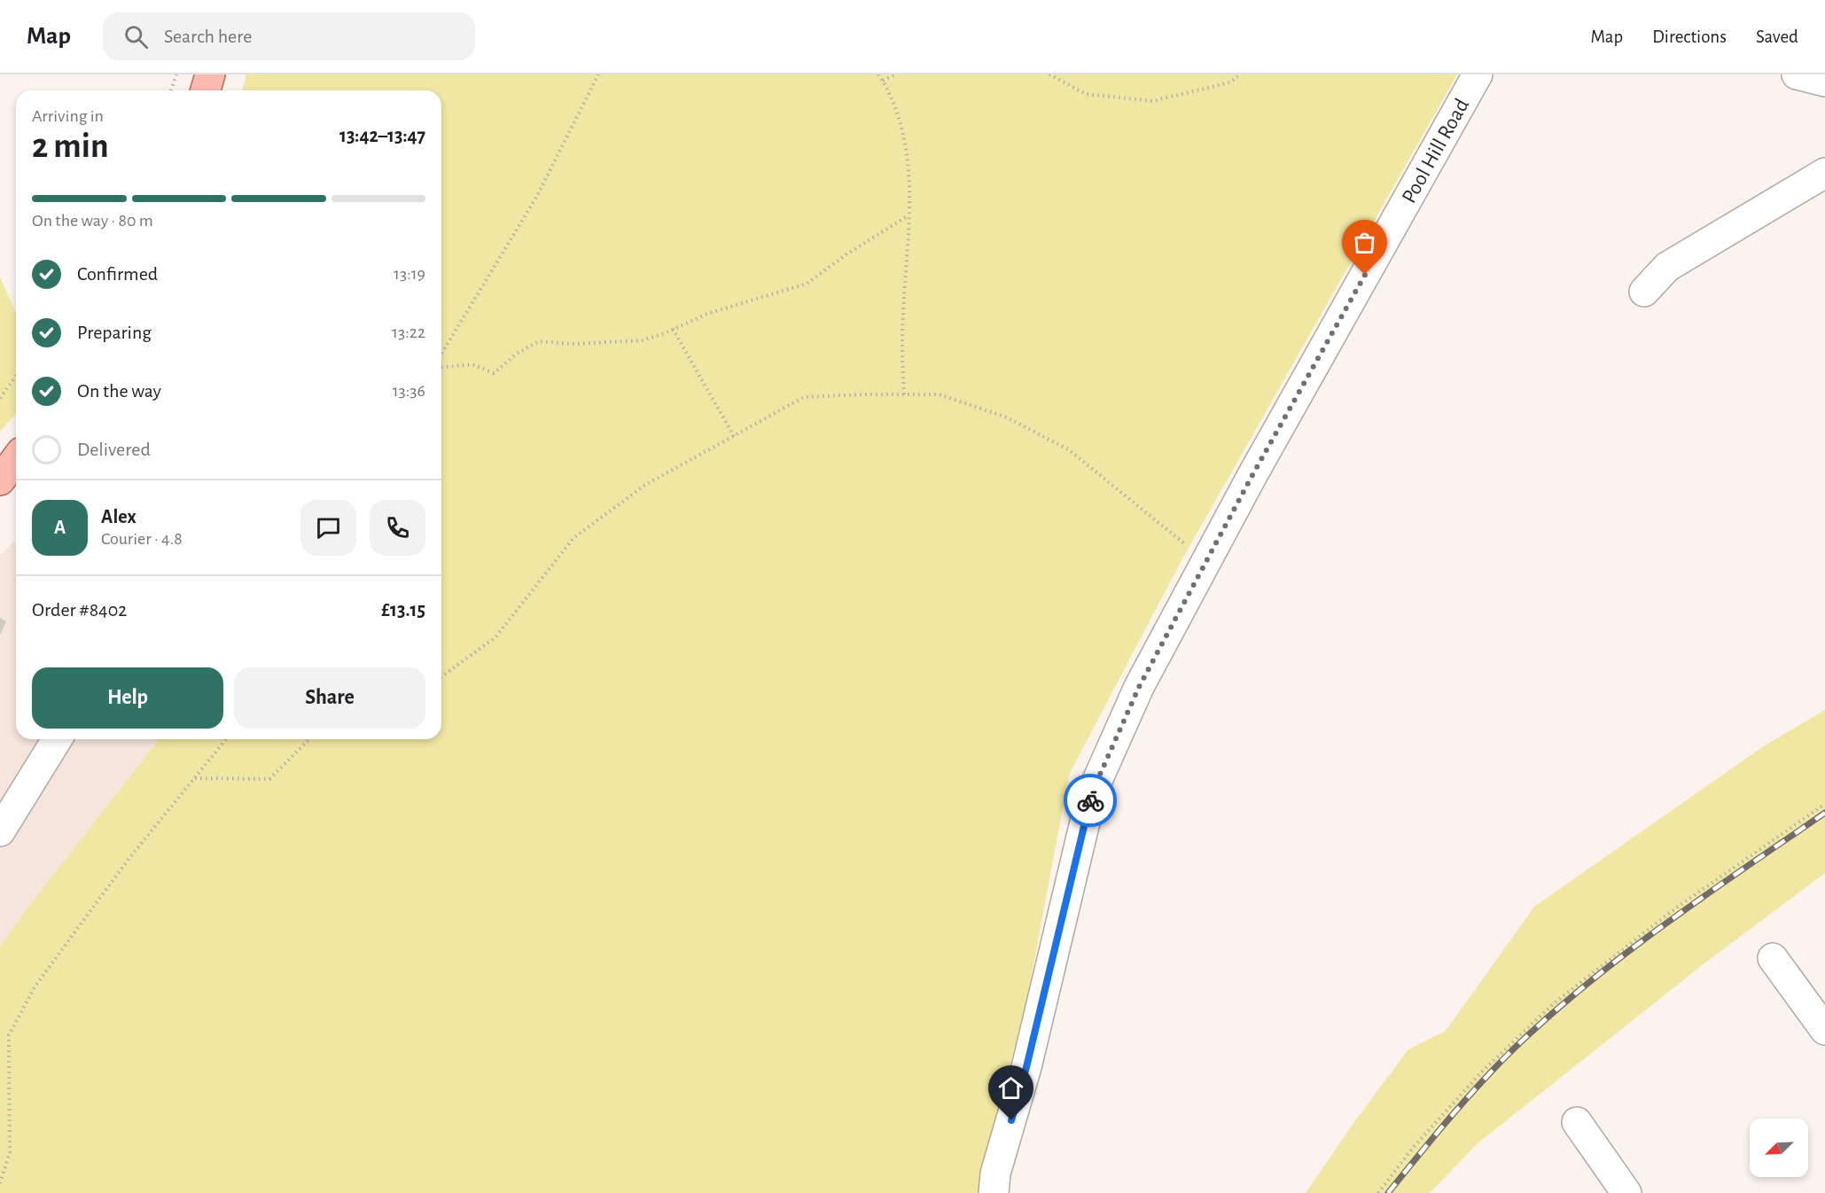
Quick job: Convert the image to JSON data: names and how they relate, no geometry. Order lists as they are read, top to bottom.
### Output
{
  "streets": {
    "street": ["Pool Hill Road"]
  },
  "north": "bottom left",
  "page": {
    "header": "Map",
    "search": "Search here",
    "nav": ["Map", "Directions", "Saved"],
    "heading": ["2 min", "Arriving in", "13:42–13:47"],
    "panel": [
      "Alex",
      "Courier · 4.8",
      "Order #8402",
      "£13.15"
    ],
    "bar": "On the way · 80 m",
    "list": [
      ["Confirmed", "13:19"],
      ["Preparing", "13:22"],
      ["On the way", "13:36"],
      "Delivered"
    ],
    "round": "A",
    "buttons": ["Help", "Share"]
  }
}
